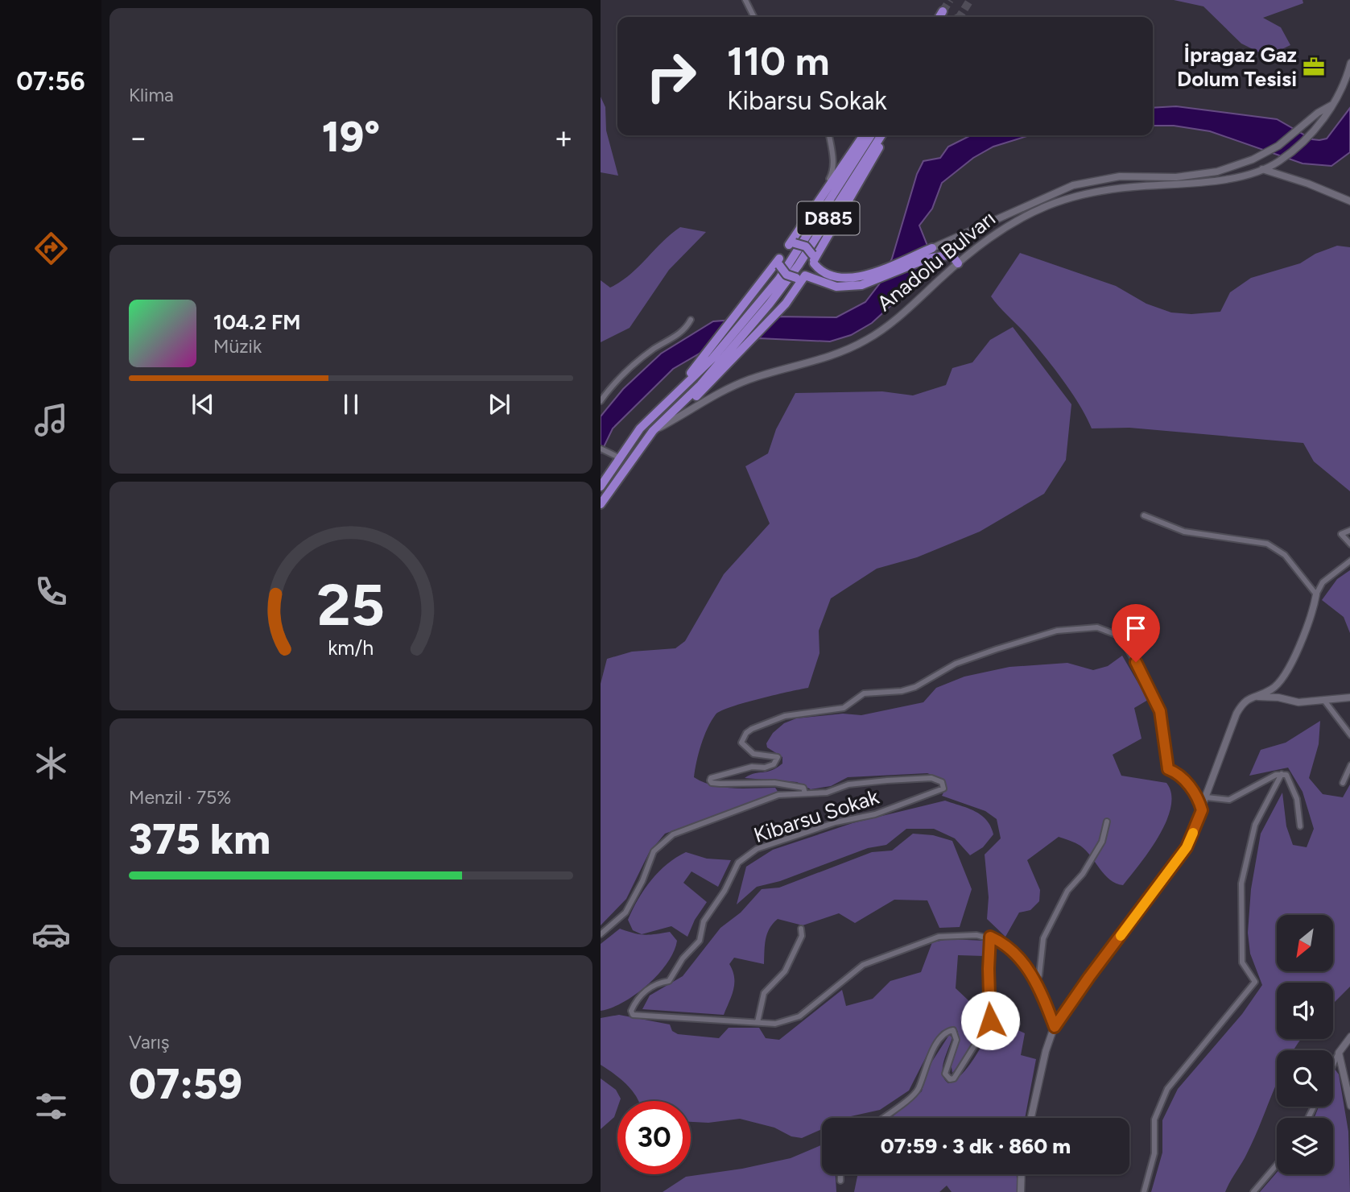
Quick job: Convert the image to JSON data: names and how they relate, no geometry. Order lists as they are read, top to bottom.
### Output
{
  "streets": {
    "highway": ["D885", "Anadolu Bulvarı"],
    "street": ["Kibarsu Sokak"]
  },
  "places": {
    "office": ["İpragaz Gaz Dolum Tesisi"]
  },
  "north": "bottom left",
  "page": {
    "tabs": "07:56",
    "tile": [
      "Klima",
      ["Menzil · 75%", "375 km"],
      ["Varış", "07:59"]
    ],
    "turn": ["110 m", "Kibarsu Sokak"],
    "heat": ["−", "19°", "+"],
    "song": ["104.2 FM", "Müzik"],
    "limit": "30",
    "trip": "07:59 · 3 dk · 860 m",
    "gauge": ["25", "km/h"]
  }
}
